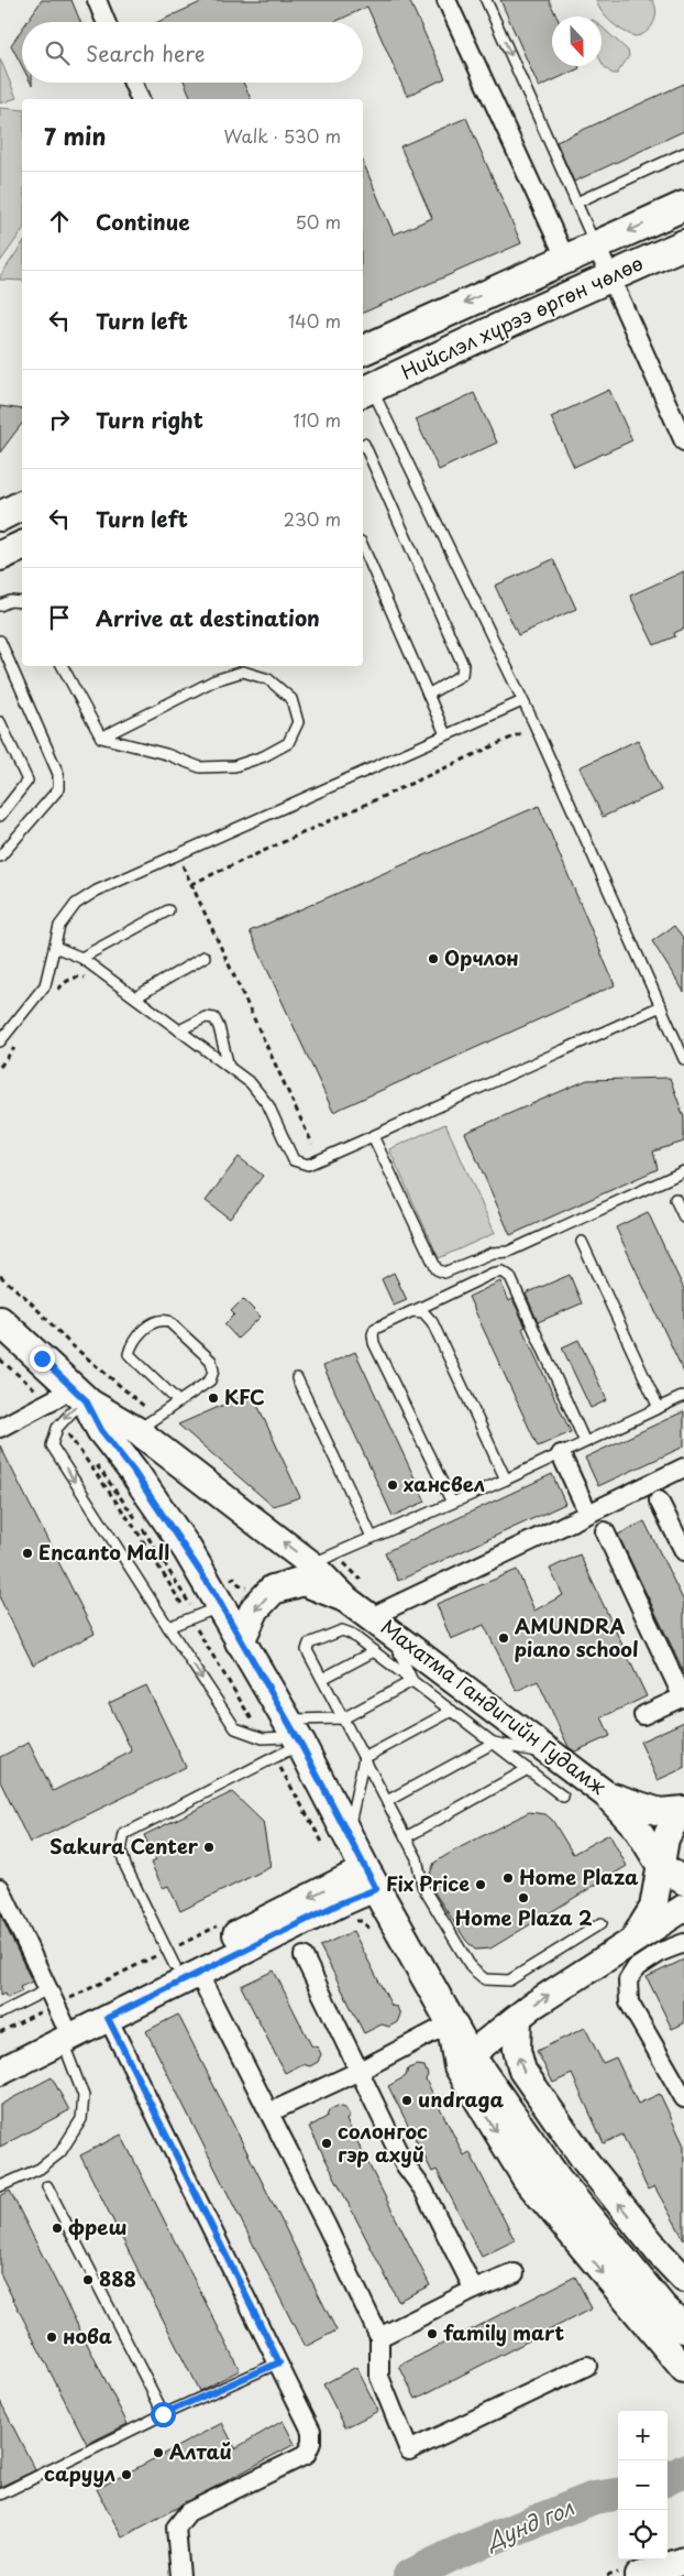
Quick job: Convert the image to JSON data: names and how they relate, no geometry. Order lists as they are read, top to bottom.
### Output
{
  "streets": {
    "main road": ["Нийслэл хүрээ өргөн чөлөө", "Махатма Гандигийн Гудамж"]
  },
  "water": ["Дунд гол"],
  "places": [
    "Орчлон",
    "KFC",
    "хансвел",
    "Encanto Mall",
    "AMUNDRA piano school",
    "Sakura Center",
    "Home Plaza",
    "Fix Price",
    "Home Plaza 2",
    "undraga",
    "солонгос гэр ахуй",
    "фреш",
    "888",
    "family mart",
    "нова",
    "Алтай",
    "саруул"
  ],
  "north": "bottom",
  "page": {
    "search": "Search here",
    "heading": ["7 min", "Walk · 530 m"],
    "list": [
      ["Continue", "50 m"],
      ["Turn left", "140 m"],
      ["Turn right", "110 m"],
      ["Turn left", "230 m"],
      "Arrive at destination"
    ],
    "map_buttons": ["+", "−"]
  }
}
